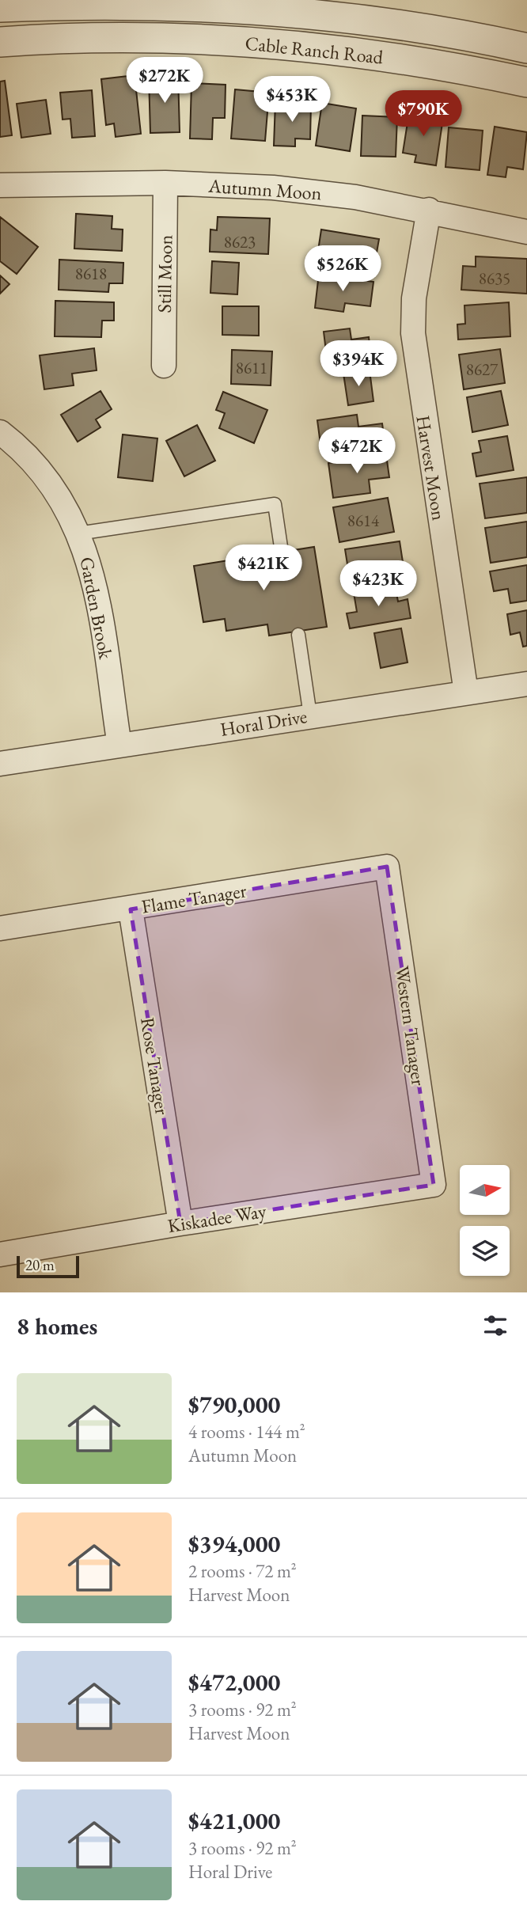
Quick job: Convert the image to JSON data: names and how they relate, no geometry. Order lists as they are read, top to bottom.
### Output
{
  "streets": {
    "street": [
      "Cable Ranch Road",
      "Autumn Moon",
      "Still Moon",
      "Harvest Moon",
      "Garden Brook",
      "Horal Drive",
      "Flame Tanager",
      "Western Tanager",
      "Rose Tanager",
      "Kiskadee Way"
    ]
  },
  "crossings": [
    ["Autumn Moon", "Still Moon"],
    ["Autumn Moon", "Harvest Moon"],
    ["Harvest Moon", "Horal Drive"],
    ["Garden Brook", "Horal Drive"],
    ["Flame Tanager", "Western Tanager"],
    ["Flame Tanager", "Rose Tanager"],
    ["Western Tanager", "Kiskadee Way"],
    ["Rose Tanager", "Kiskadee Way"]
  ],
  "house_numbers": [
    "8623",
    "8618",
    "8635",
    "8611",
    "8627",
    "8614"
  ],
  "scale_bar": "20 m",
  "north": "right",
  "page": {
    "price": [
      "$272K",
      "$453K",
      "$790K",
      "$526K",
      "$394K",
      "$472K",
      "$421K",
      "$423K"
    ],
    "scale": "20 m",
    "heading": "8 homes",
    "list": [
      {
        "name": "$790,000",
        "note": "4 rooms · 144 m² · Autumn Moon"
      },
      {
        "name": "$394,000",
        "note": "2 rooms · 72 m² · Harvest Moon"
      },
      {
        "name": "$472,000",
        "note": "3 rooms · 92 m² · Harvest Moon"
      },
      {
        "name": "$421,000",
        "note": "3 rooms · 92 m² · Horal Drive"
      }
    ]
  }
}
